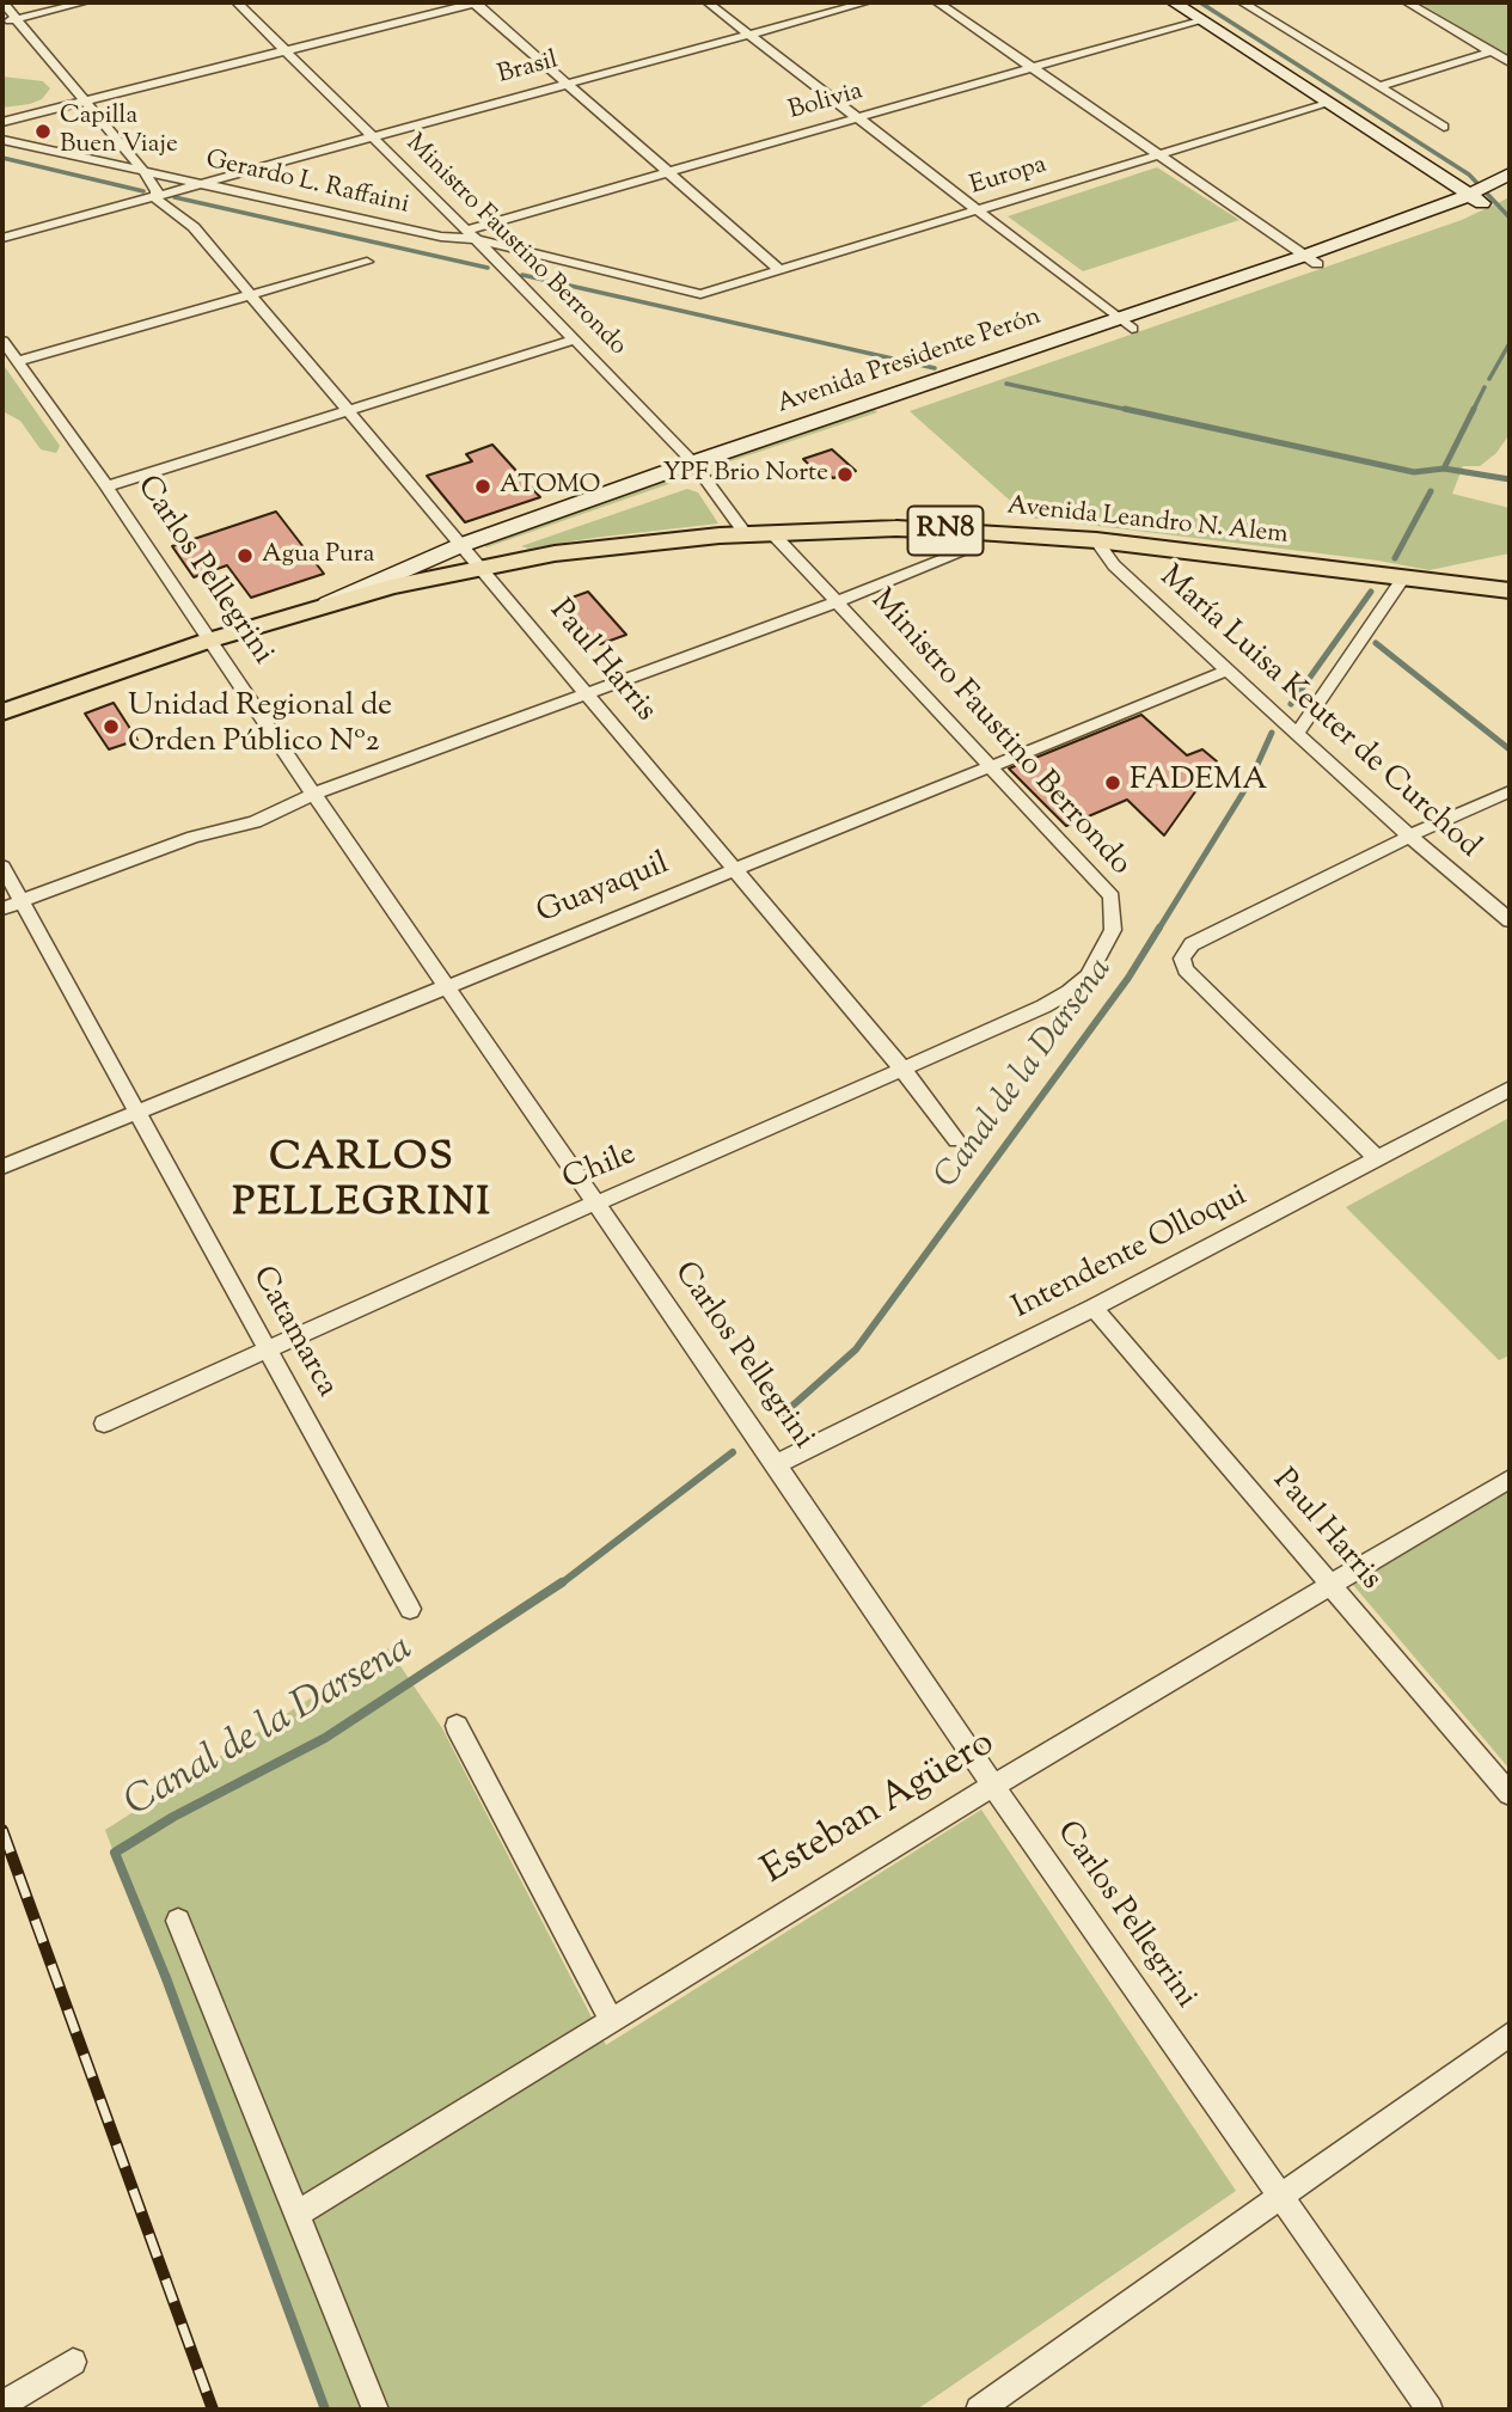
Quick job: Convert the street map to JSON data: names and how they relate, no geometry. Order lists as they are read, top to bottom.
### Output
{
  "streets": {
    "main road": ["Avenida Presidente Perón", "Avenida Leandro N. Alem", "RN8"],
    "street": [
      "Brasil",
      "Bolivia",
      "Europa",
      "Gerardo L. Raffaini",
      "Ministro Faustino Berrondo",
      "Carlos Pellegrini",
      "Paul Harris",
      "María Luisa Keuter de Curchod",
      "Guayaquil",
      "Chile",
      "Intendente Olloqui",
      "Catamarca",
      "Esteban Agüero"
    ]
  },
  "crossings": [
    ["Brasil", "Gerardo L. Raffaini"],
    ["Brasil", "Ministro Faustino Berrondo"],
    ["Brasil", "Paul Harris"],
    ["Bolivia", "Gerardo L. Raffaini"],
    ["Bolivia", "Ministro Faustino Berrondo"],
    ["Europa", "Gerardo L. Raffaini"],
    ["Gerardo L. Raffaini", "Ministro Faustino Berrondo"],
    ["Ministro Faustino Berrondo", "Avenida Presidente Perón"],
    ["Ministro Faustino Berrondo", "Avenida Leandro N. Alem"],
    ["Ministro Faustino Berrondo", "Guayaquil"],
    ["Ministro Faustino Berrondo", "Chile"],
    ["Avenida Presidente Perón", "Avenida Leandro N. Alem"],
    ["Avenida Presidente Perón", "Carlos Pellegrini"],
    ["Avenida Presidente Perón", "Paul Harris"],
    ["Avenida Leandro N. Alem", "Paul Harris"],
    ["Avenida Leandro N. Alem", "María Luisa Keuter de Curchod"],
    ["Carlos Pellegrini", "Guayaquil"],
    ["Carlos Pellegrini", "Chile"],
    ["Carlos Pellegrini", "Intendente Olloqui"],
    ["Carlos Pellegrini", "Esteban Agüero"],
    ["Paul Harris", "Guayaquil"],
    ["Paul Harris", "Chile"],
    ["Paul Harris", "Intendente Olloqui"],
    ["Paul Harris", "Esteban Agüero"],
    ["María Luisa Keuter de Curchod", "Guayaquil"],
    ["Guayaquil", "Catamarca"],
    ["Chile", "Catamarca"]
  ],
  "districts": ["CARLOS PELLEGRINI"],
  "water": ["Canal de la Darsena"],
  "places": [
    "Capilla Buen Viaje",
    "YPF Brio Norte",
    "ATOMO",
    "Agua Pura",
    "Unidad Regional de Orden Público Nº2",
    "FADEMA"
  ]
}
